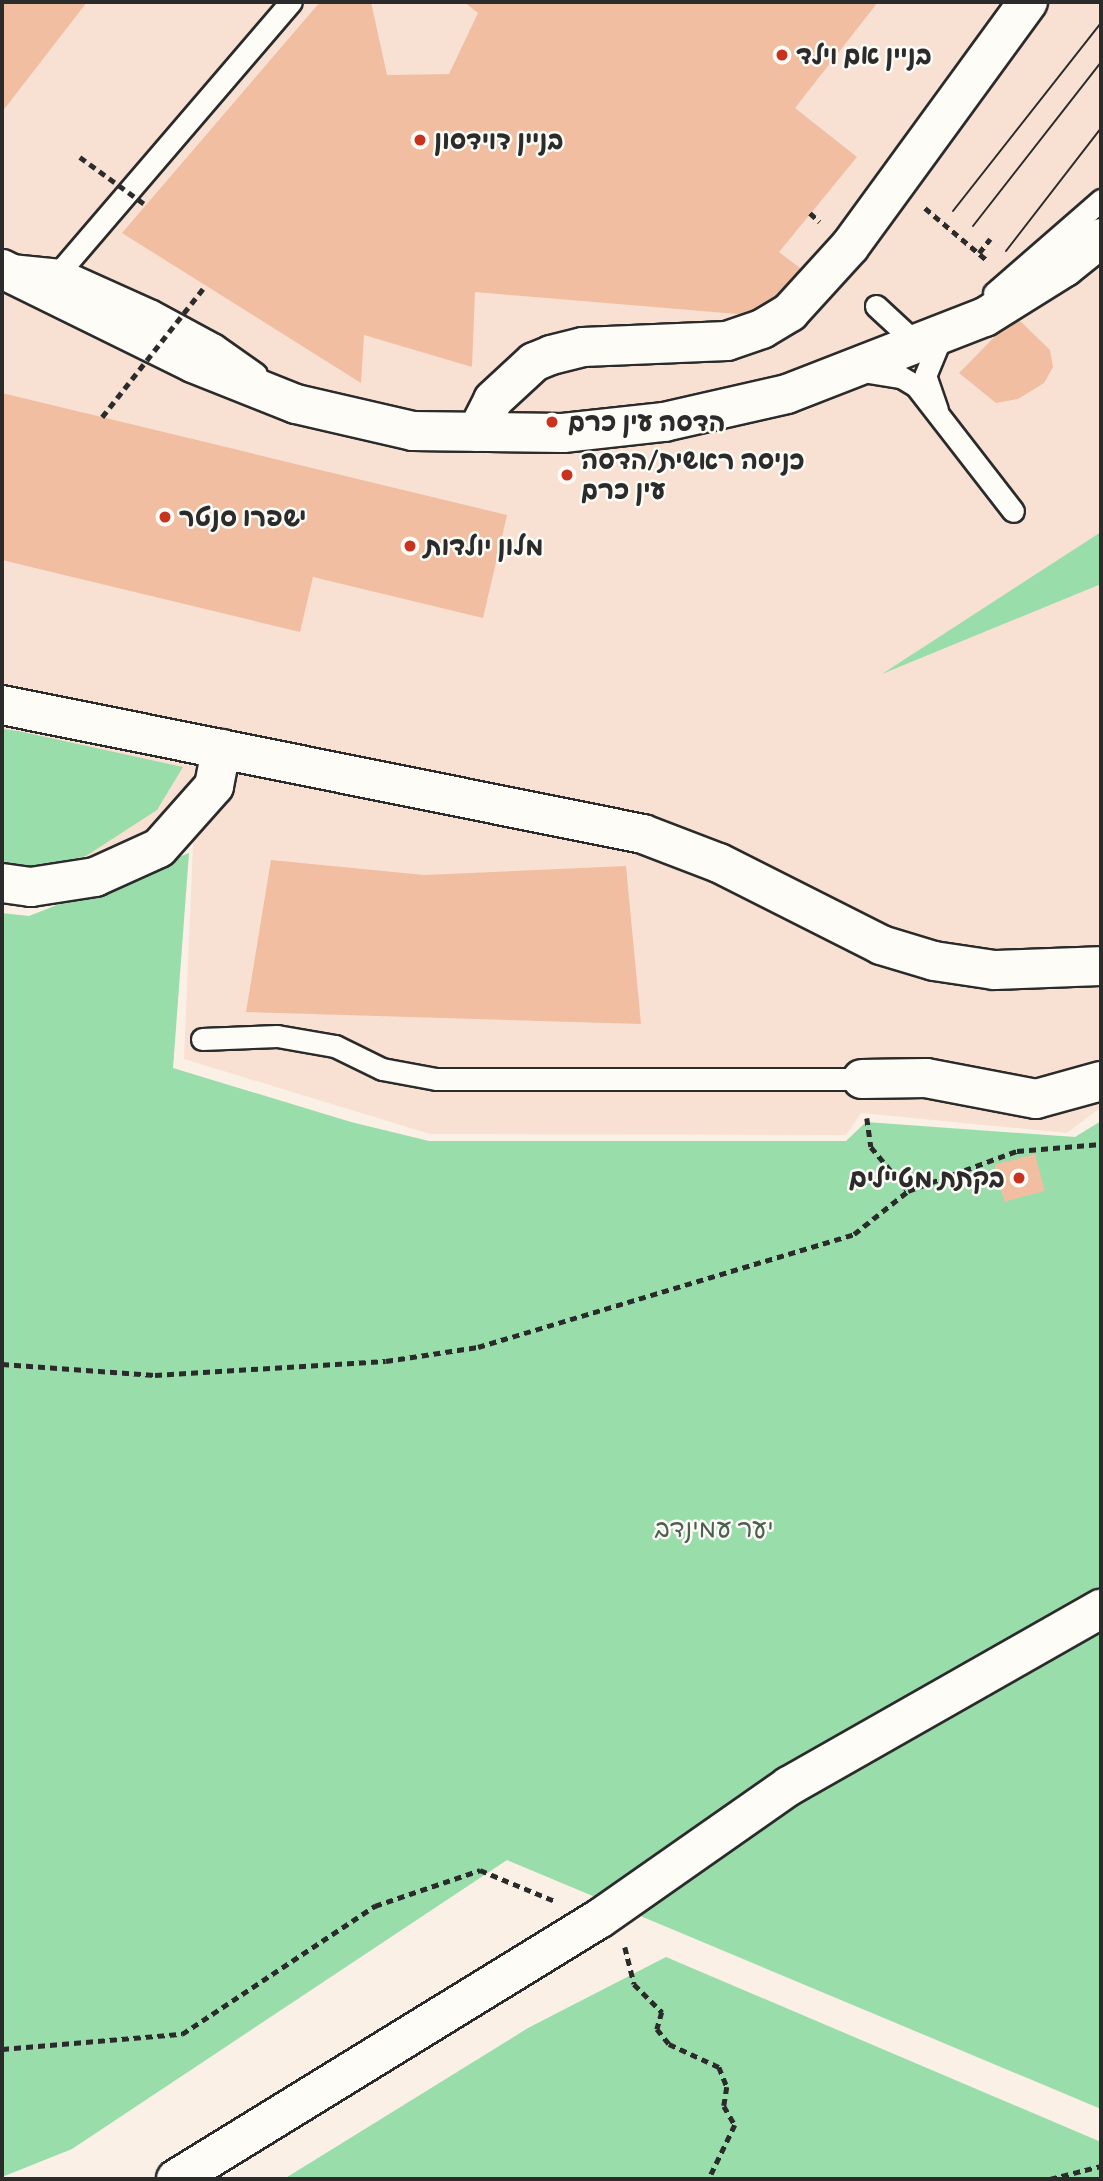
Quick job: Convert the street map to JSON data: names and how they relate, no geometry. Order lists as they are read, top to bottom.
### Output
{
  "parks": ["יער עמינדב"],
  "places": [
    "בניין אם וילד",
    "בניין דוידסון",
    "הדסה עין כרם",
    "כניסה ראשית/הדסה עין כרם",
    "ישפרו סנטר",
    "מלון יולדות",
    "בקתת מטיילים"
  ]
}
